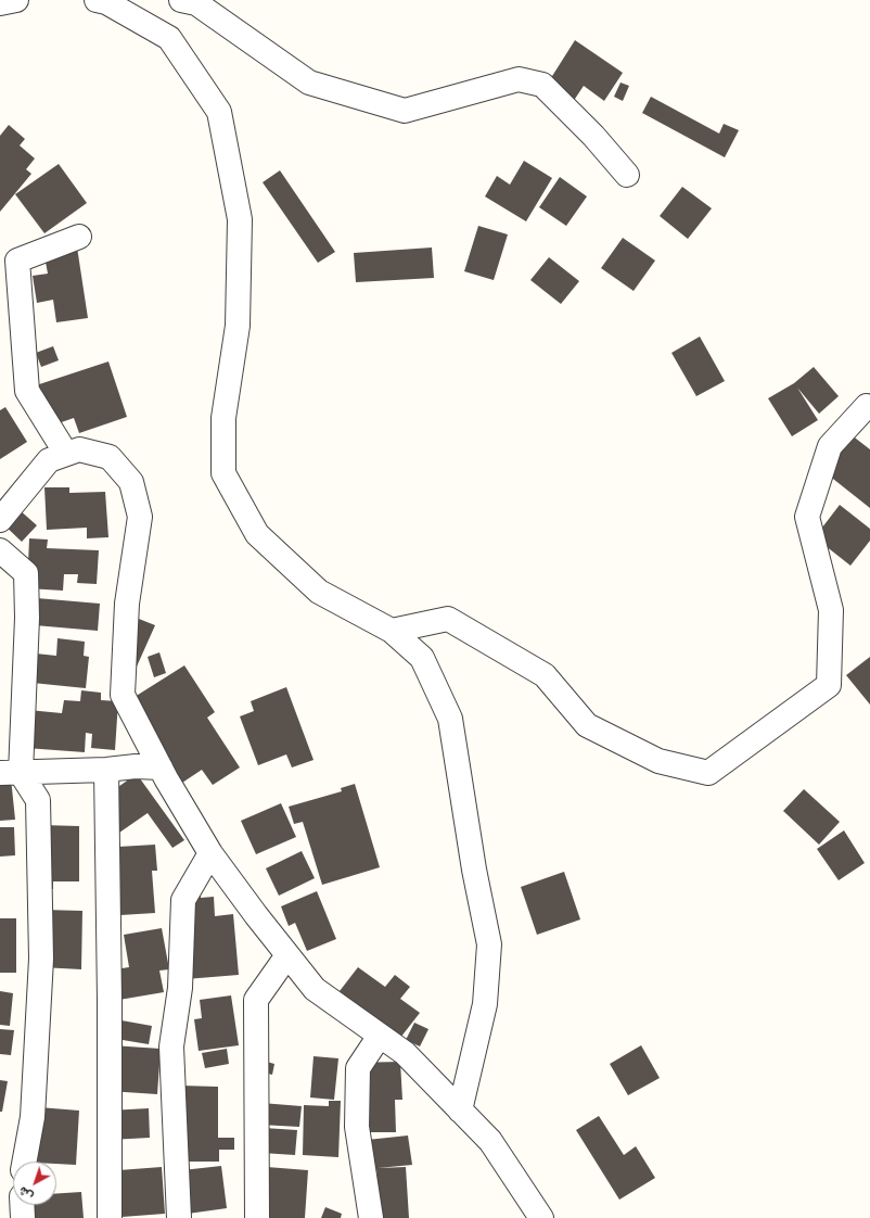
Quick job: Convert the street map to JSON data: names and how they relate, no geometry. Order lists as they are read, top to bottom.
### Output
{
  "north": "bottom left"
}
